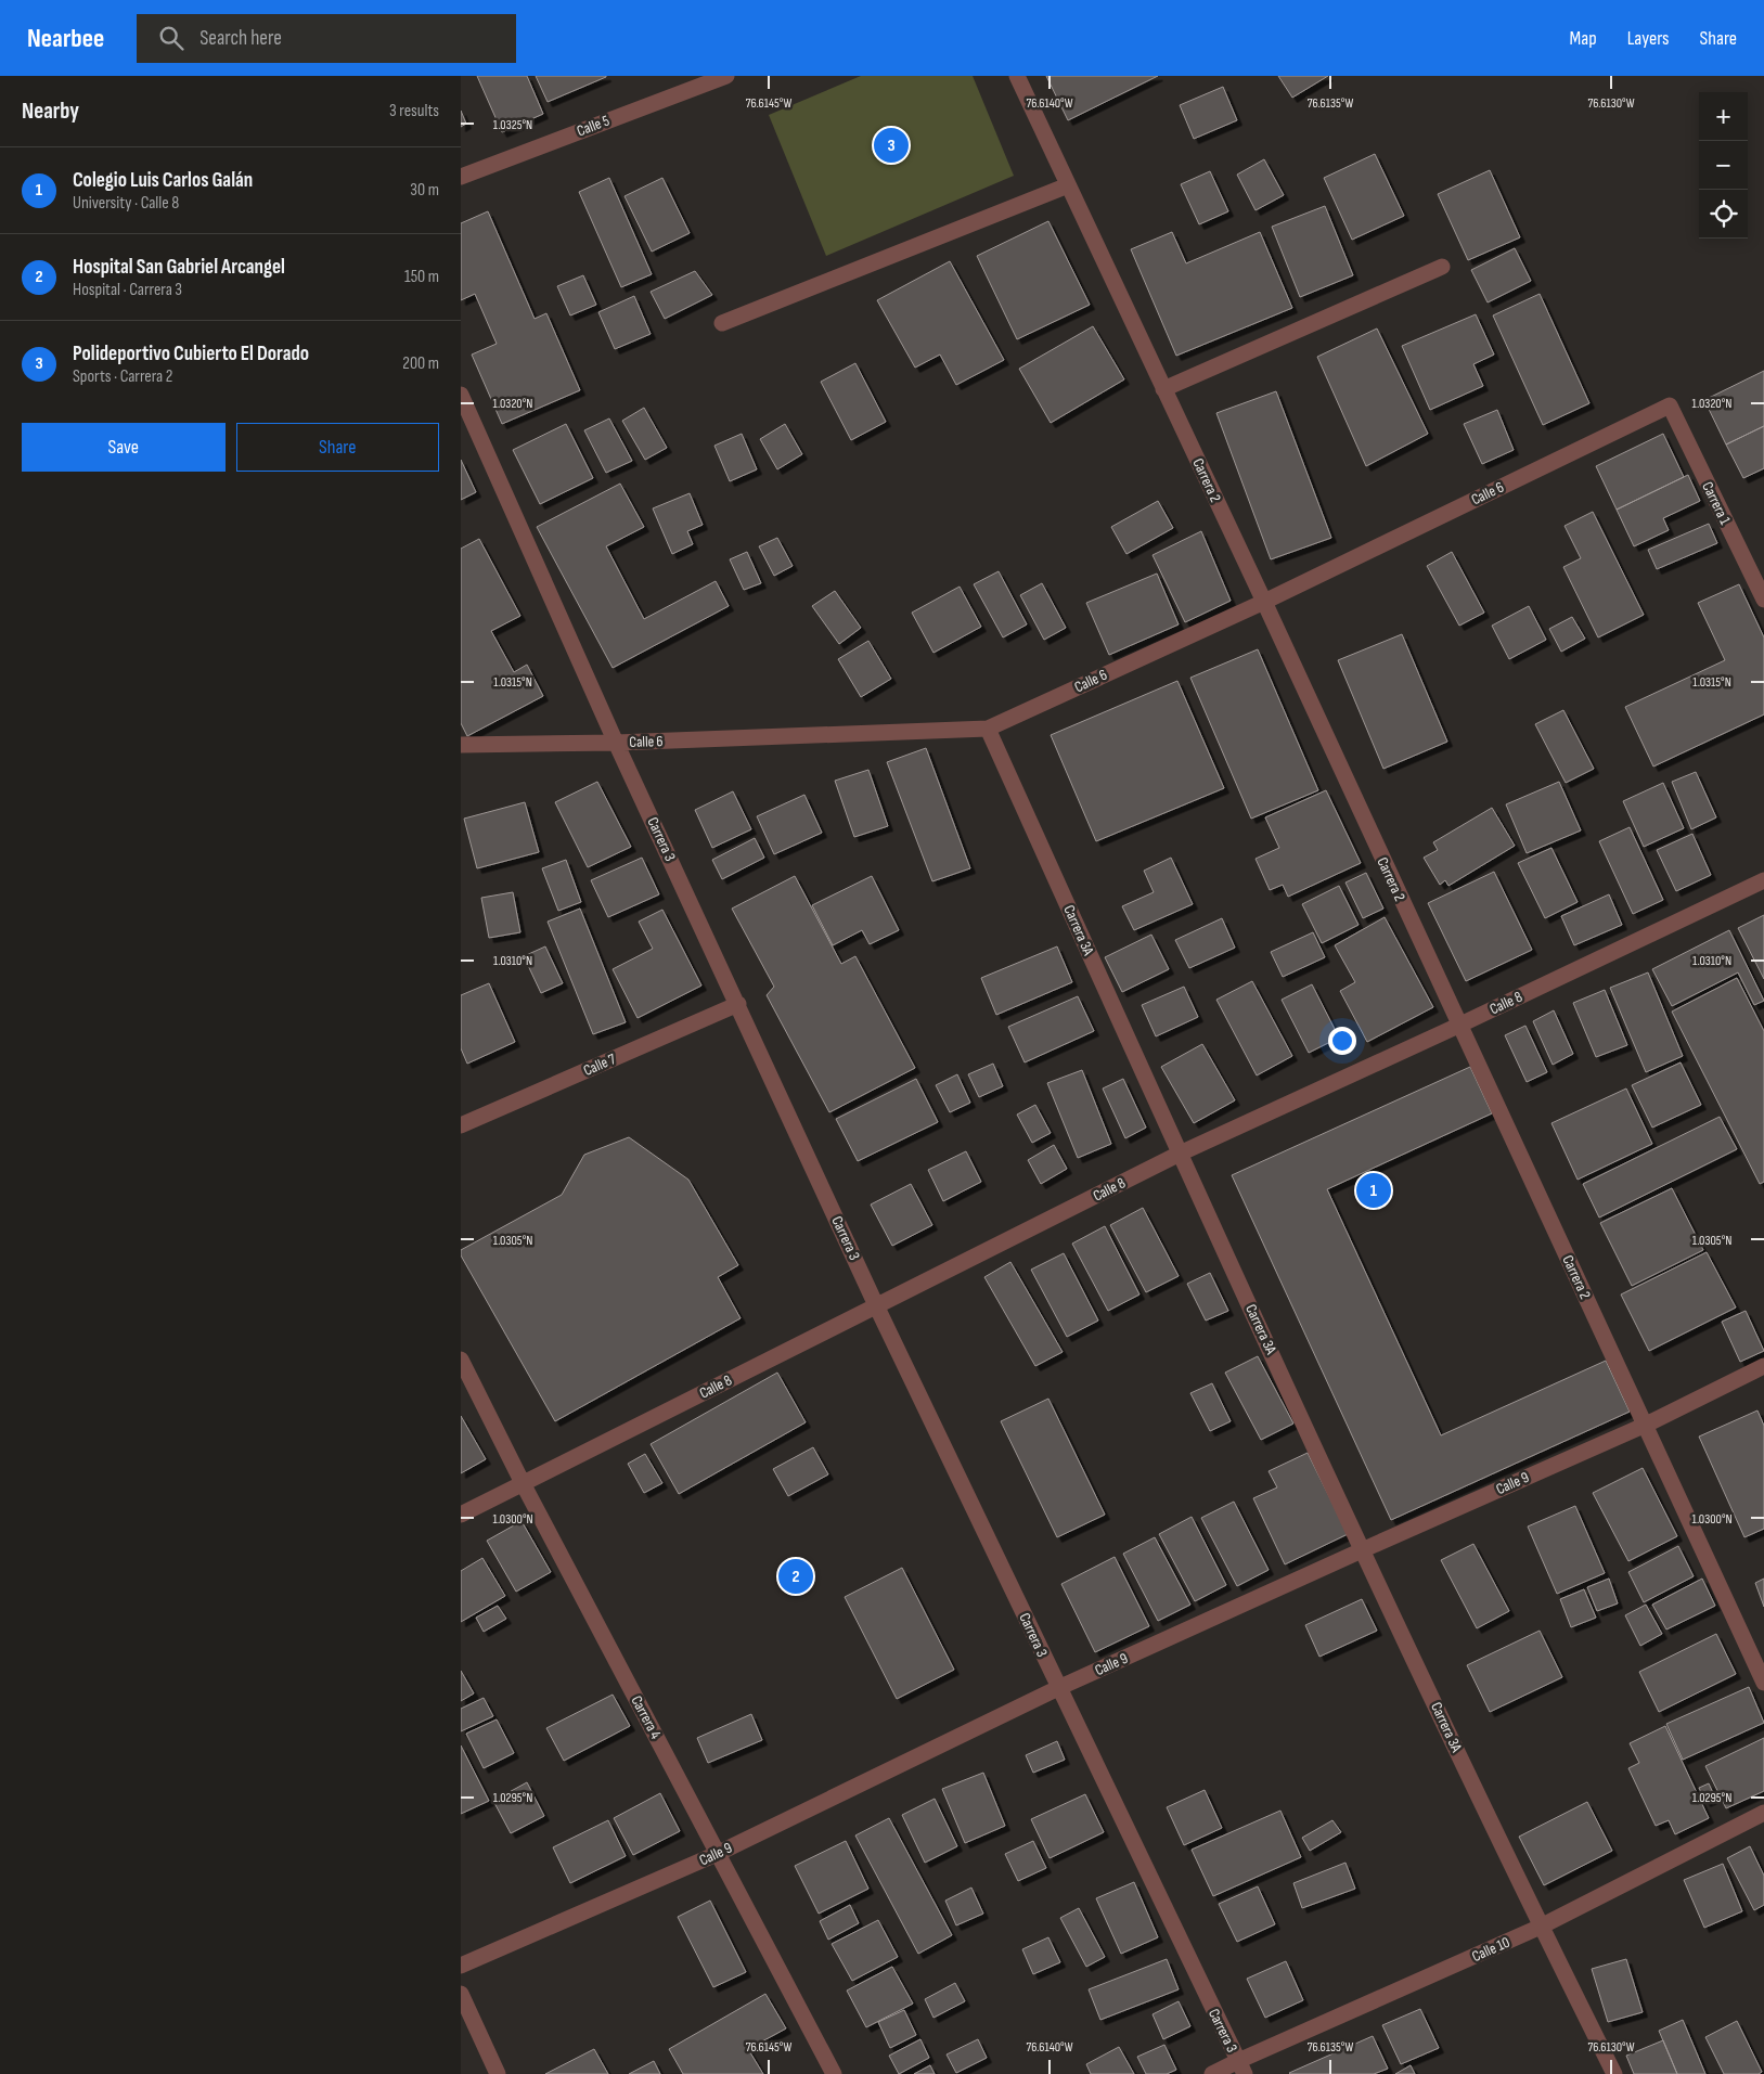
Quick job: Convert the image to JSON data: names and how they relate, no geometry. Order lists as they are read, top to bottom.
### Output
{
  "streets": {
    "street": [
      "Calle 5",
      "Carrera 2",
      "Calle 6",
      "Carrera 1",
      "Carrera 3",
      "Carrera 3A",
      "Calle 8",
      "Calle 7",
      "Calle 9",
      "Carrera 4",
      "Calle 10"
    ]
  },
  "crossings": [
    ["Carrera 2", "Calle 6"],
    ["Carrera 2", "Calle 8"],
    ["Carrera 2", "Calle 9"],
    ["Calle 6", "Carrera 1"],
    ["Calle 6", "Carrera 3"],
    ["Calle 6", "Carrera 3A"],
    ["Carrera 3", "Calle 8"],
    ["Carrera 3", "Calle 7"],
    ["Carrera 3", "Calle 9"],
    ["Carrera 3", "Calle 10"],
    ["Carrera 3A", "Calle 8"],
    ["Carrera 3A", "Calle 9"],
    ["Carrera 3A", "Calle 10"],
    ["Calle 8", "Carrera 4"],
    ["Calle 9", "Carrera 4"]
  ],
  "page": {
    "header": "Nearbee",
    "search": "Search here",
    "nav": ["Map", "Layers", "Share"],
    "heading": ["Nearby", "3 results"],
    "map_buttons": ["+", "−"],
    "pins": ["3", "1", "2"],
    "list": [
      {
        "mark": "1",
        "name": "Colegio Luis Carlos Galán",
        "note": "University · Calle 8",
        "value": "30 m"
      },
      {
        "mark": "2",
        "name": "Hospital San Gabriel Arcangel",
        "note": "Hospital · Carrera 3",
        "value": "150 m"
      },
      {
        "mark": "3",
        "name": "Polideportivo Cubierto El Dorado",
        "note": "Sports · Carrera 2",
        "value": "200 m"
      }
    ],
    "buttons": ["Save", "Share"]
  },
  "coordinates": [
    "76.6145°W",
    "76.6140°W",
    "76.6135°W",
    "76.6130°W",
    "1.0325°N",
    "1.0320°N",
    "1.0315°N",
    "1.0310°N",
    "1.0305°N",
    "1.0300°N",
    "1.0295°N"
  ]
}
